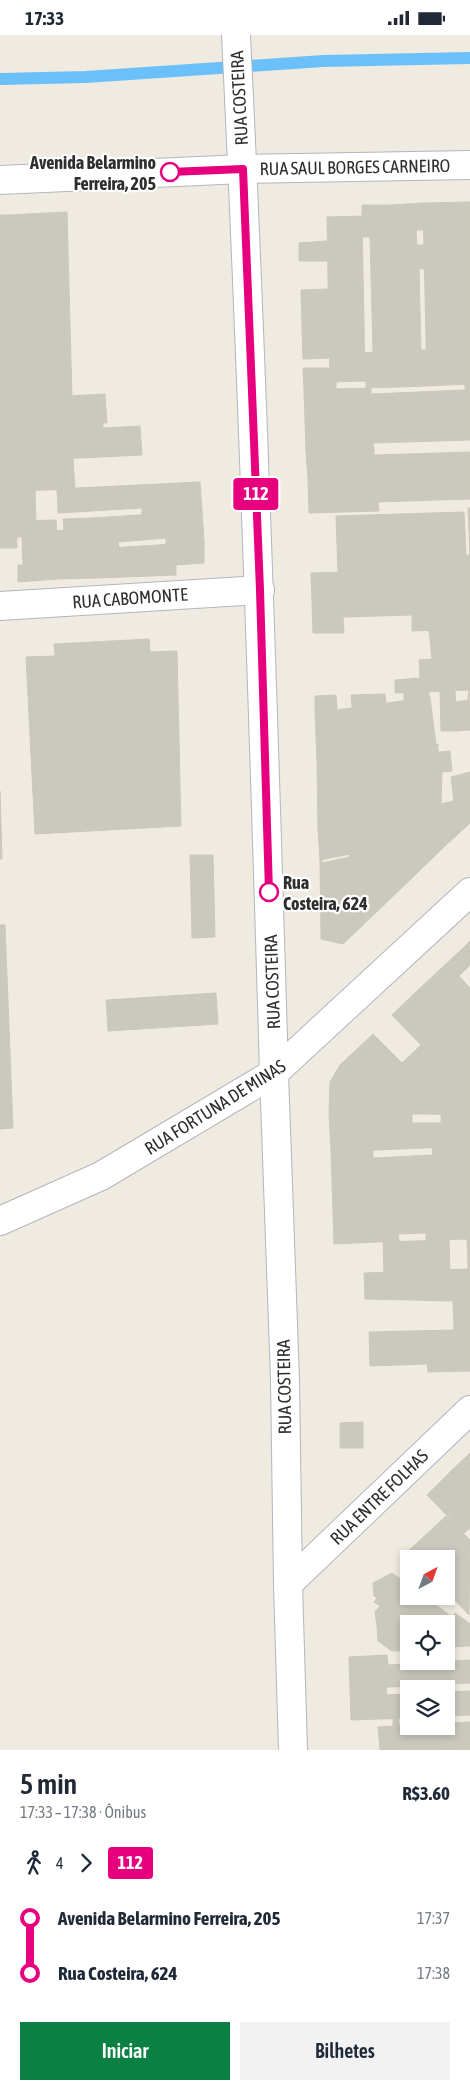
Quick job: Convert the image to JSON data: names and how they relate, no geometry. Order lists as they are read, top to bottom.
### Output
{
  "streets": {
    "street": [
      "RUA COSTEIRA",
      "RUA SAUL BORGES CARNEIRO",
      "RUA CABOMONTE",
      "RUA FORTUNA DE MINAS",
      "RUA ENTRE FOLHAS"
    ]
  },
  "crossings": [
    ["RUA COSTEIRA", "RUA SAUL BORGES CARNEIRO"],
    ["RUA COSTEIRA", "RUA CABOMONTE"],
    ["RUA COSTEIRA", "RUA FORTUNA DE MINAS"],
    ["RUA COSTEIRA", "RUA ENTRE FOLHAS"]
  ],
  "places": ["Avenida Belarmino Ferreira, 205", "Rua Costeira, 624"],
  "lines": ["bus line 112"],
  "north": "top right",
  "page": {
    "status": "17:33",
    "on_map": "112",
    "heading": ["5 min", "17:33 – 17:38 · Ônibus", "R$3.60"],
    "legs": ["4", "112"],
    "list": [
      {
        "name": "Avenida Belarmino Ferreira, 205",
        "value": "17:37"
      },
      {
        "name": "Rua Costeira, 624",
        "value": "17:38"
      }
    ],
    "buttons": ["Iniciar", "Bilhetes"]
  }
}
